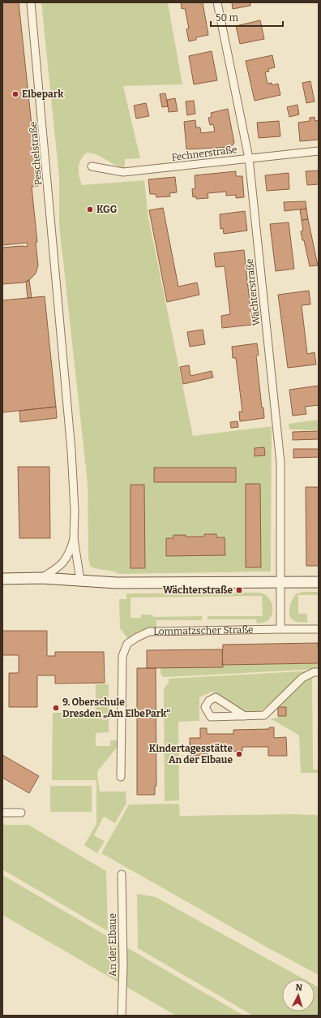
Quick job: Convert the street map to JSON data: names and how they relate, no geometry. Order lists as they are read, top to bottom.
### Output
{
  "streets": {
    "street": [
      "Peschelstraße",
      "Fechnerstraße",
      "Wächterstraße",
      "Lommatzscher Straße",
      "An der Elbaue"
    ]
  },
  "crossings": [
    ["Fechnerstraße", "Wächterstraße"]
  ],
  "places": {
    "other": [
      "Elbepark",
      "KGG",
      "9. Oberschule Dresden „Am ElbePark“",
      "Kindertagesstätte An der Elbaue"
    ],
    "transit": ["Wächterstraße"]
  },
  "scale_bar": "50 m",
  "north": "top"
}
